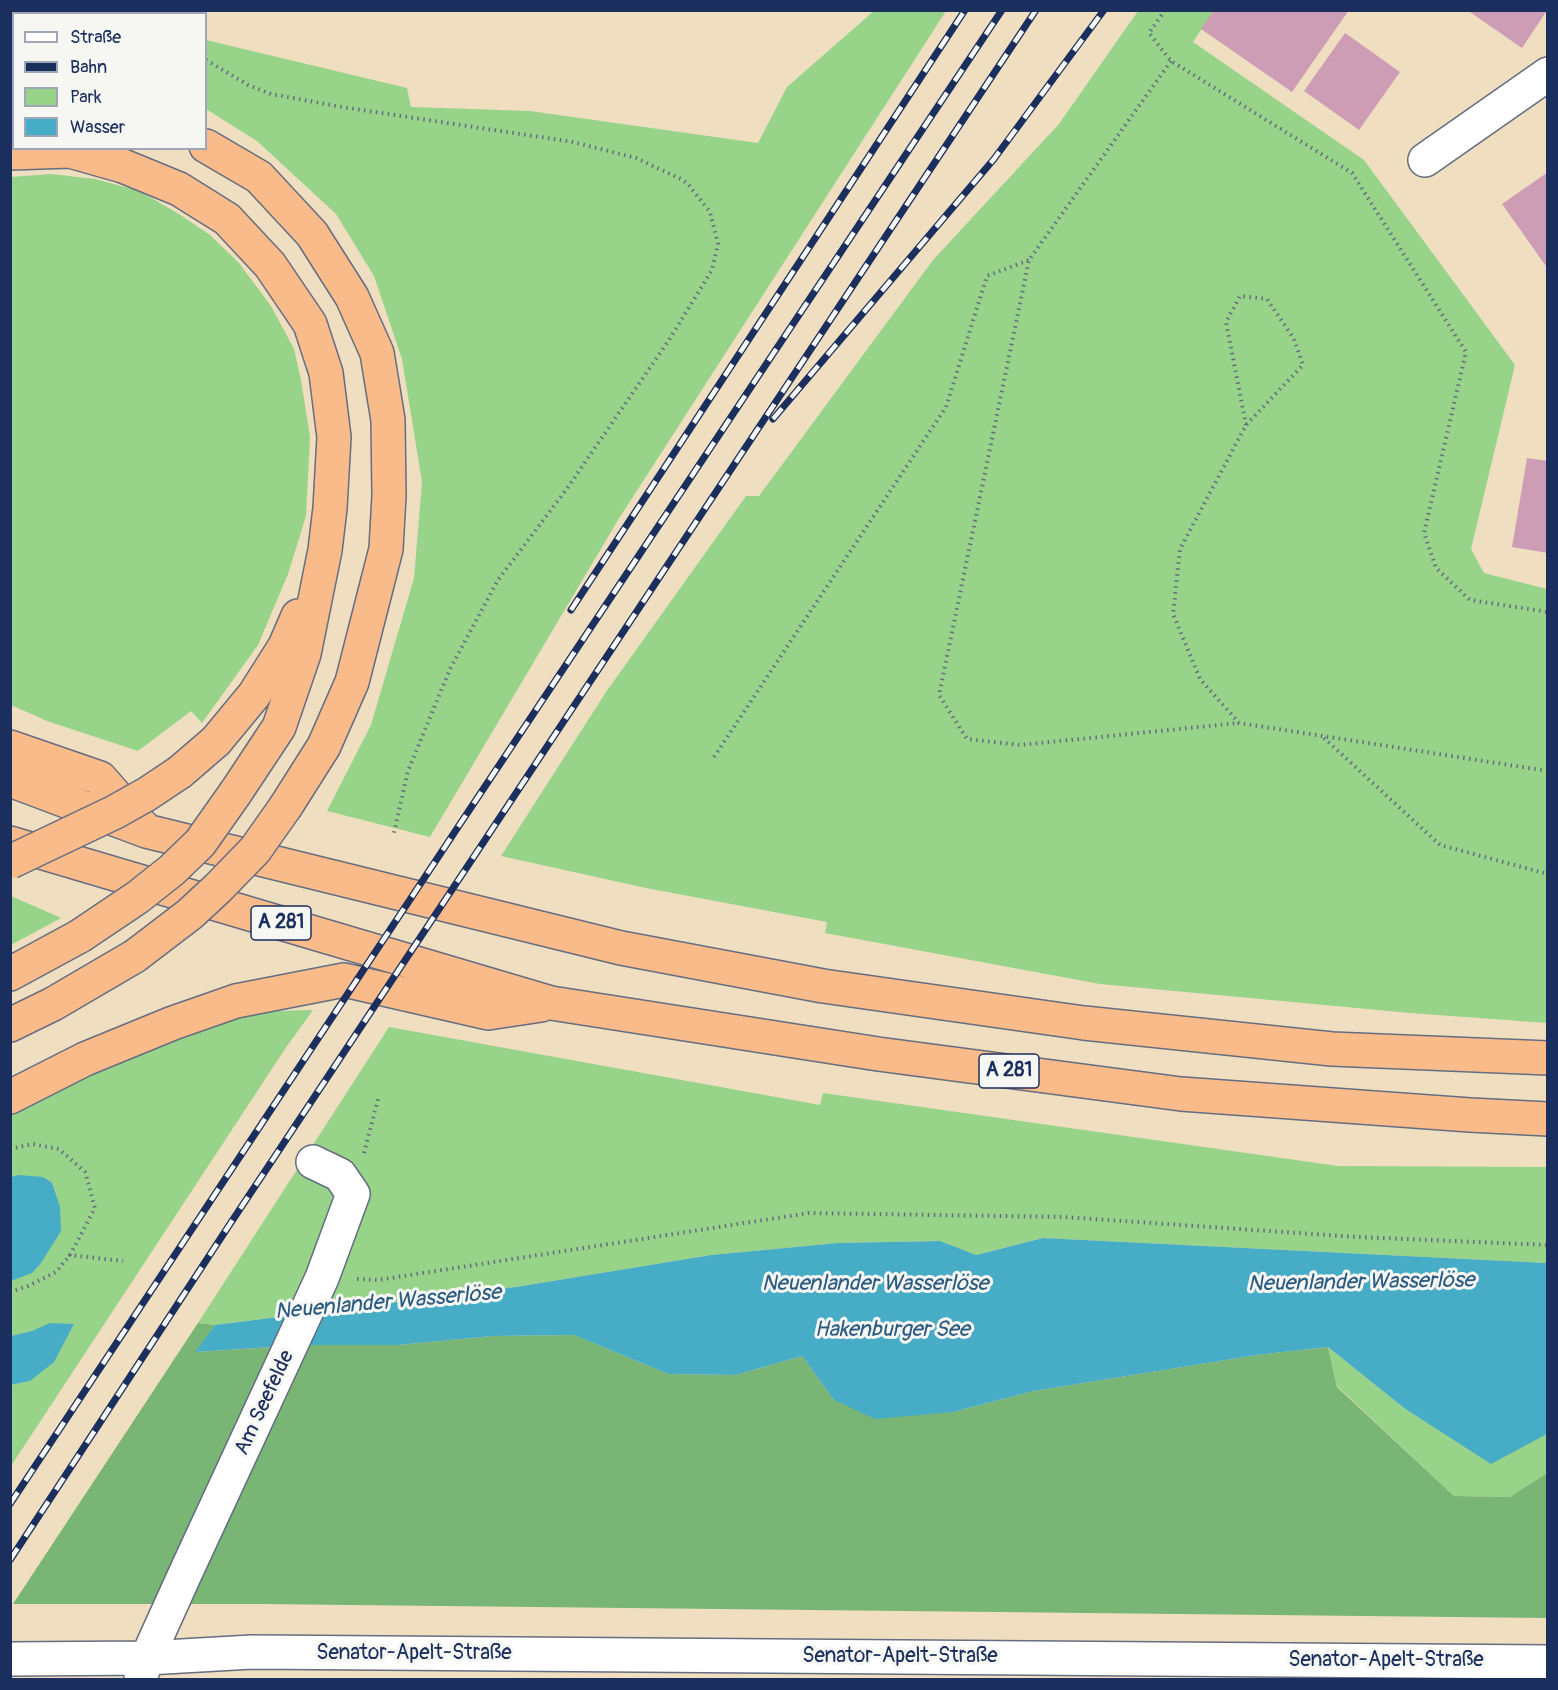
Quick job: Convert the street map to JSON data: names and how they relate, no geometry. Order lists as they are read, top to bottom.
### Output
{
  "streets": {
    "highway": ["A 281"],
    "street": ["Am Seefelde", "Senator-Apelt-Straße"]
  },
  "crossings": [
    ["Am Seefelde", "Senator-Apelt-Straße"]
  ],
  "water": ["Neuenlander Wasserlöse", "Hakenburger See"],
  "legend": [
    "Straße",
    "Bahn",
    "Park",
    "Wasser"
  ]
}
